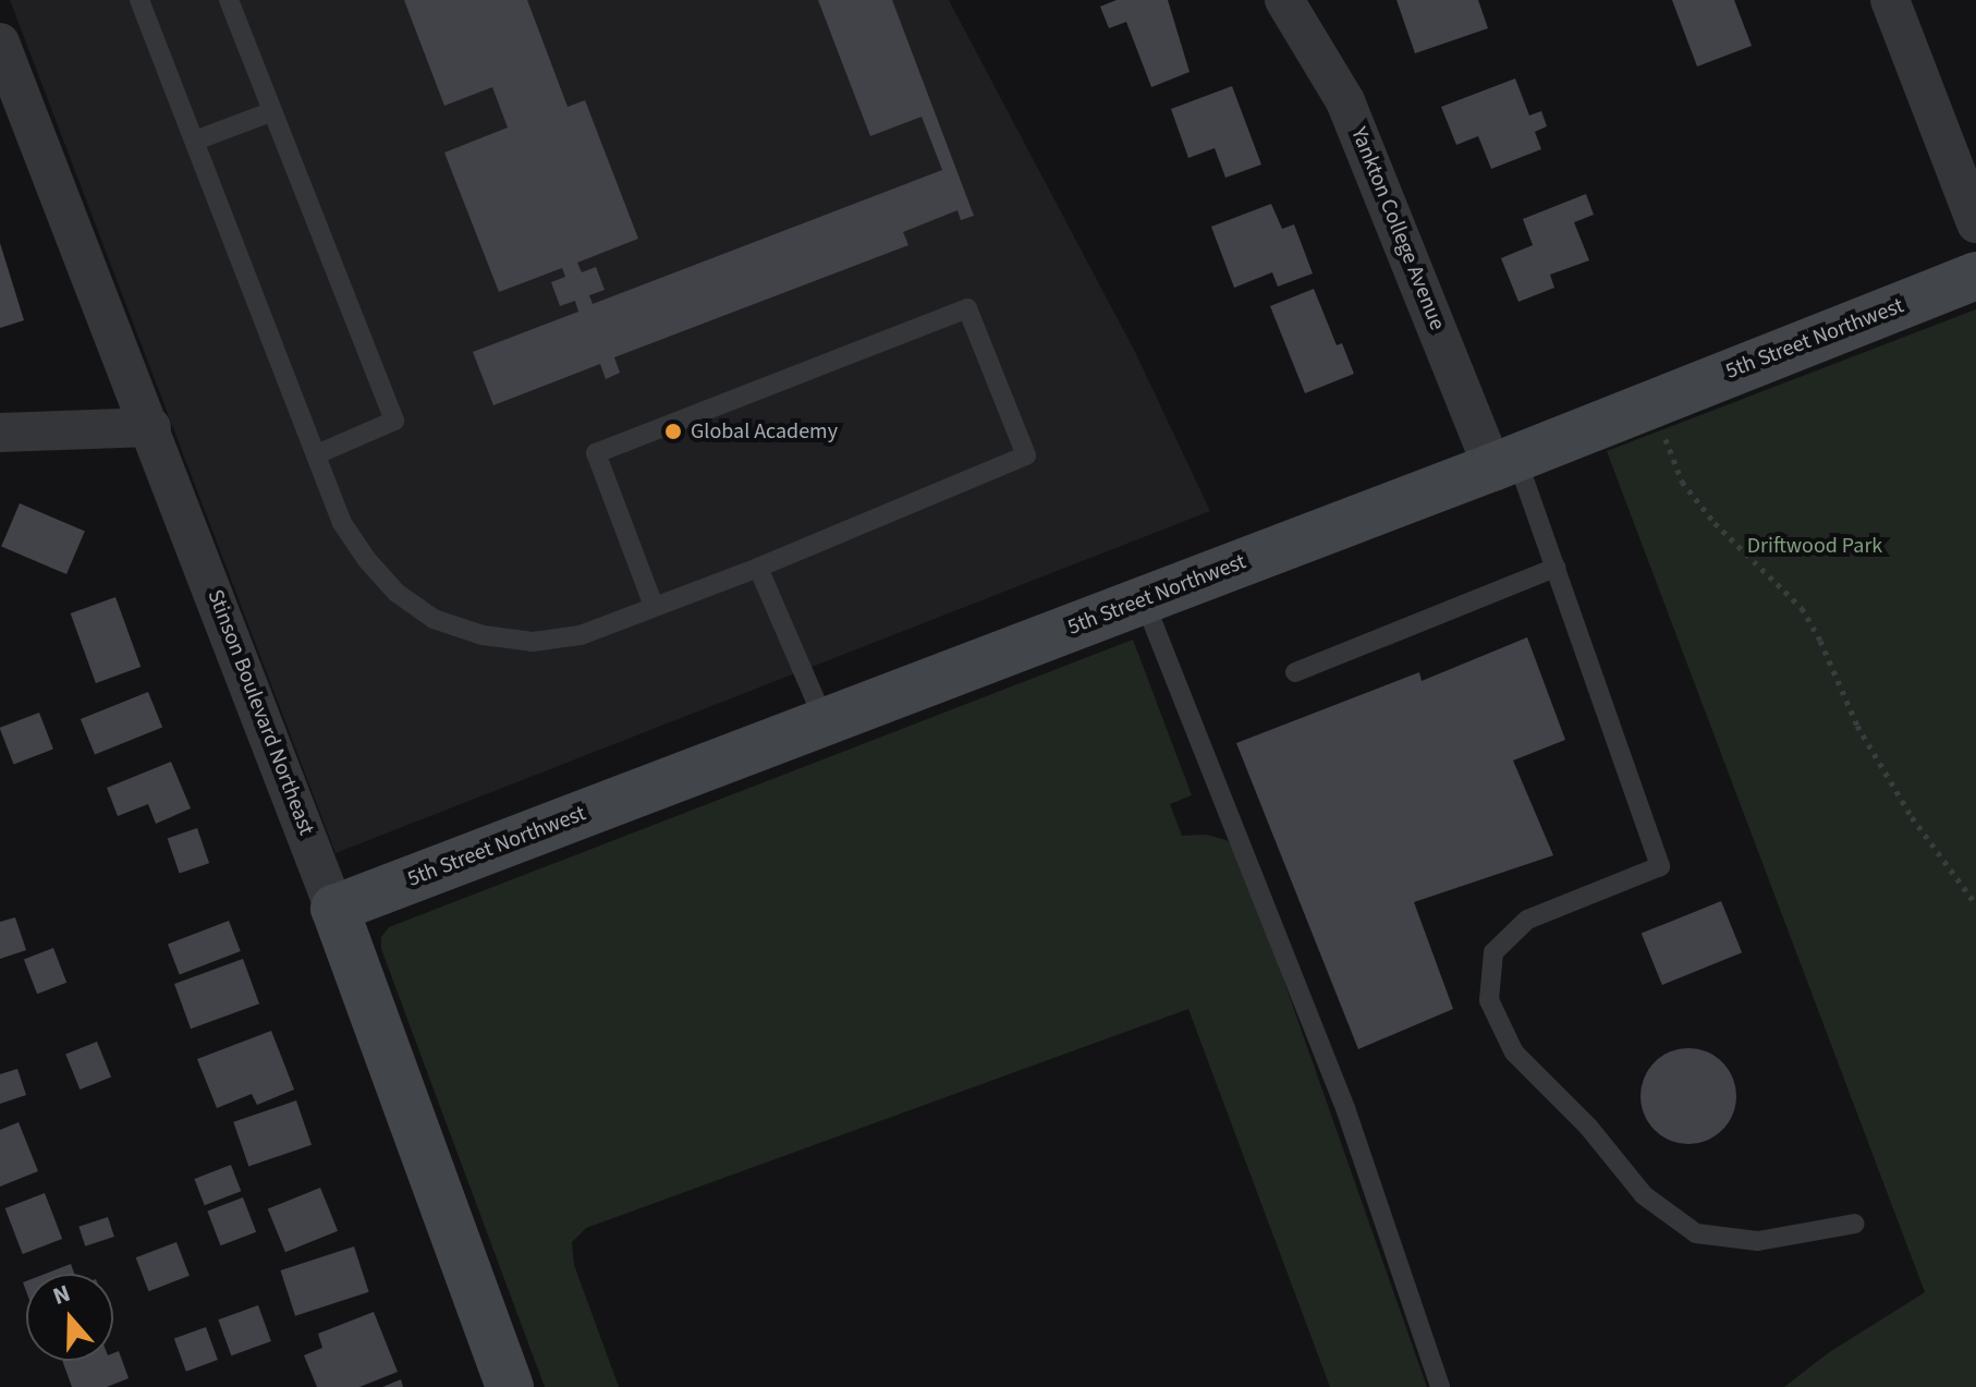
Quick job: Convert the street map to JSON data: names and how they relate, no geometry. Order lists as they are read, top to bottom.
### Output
{
  "streets": {
    "street": ["Yankton College Avenue", "5th Street Northwest", "Stinson Boulevard Northeast"]
  },
  "crossings": [
    ["Yankton College Avenue", "5th Street Northwest"],
    ["5th Street Northwest", "Stinson Boulevard Northeast"]
  ],
  "parks": ["Driftwood Park"],
  "places": ["Global Academy"],
  "north": "top"
}
